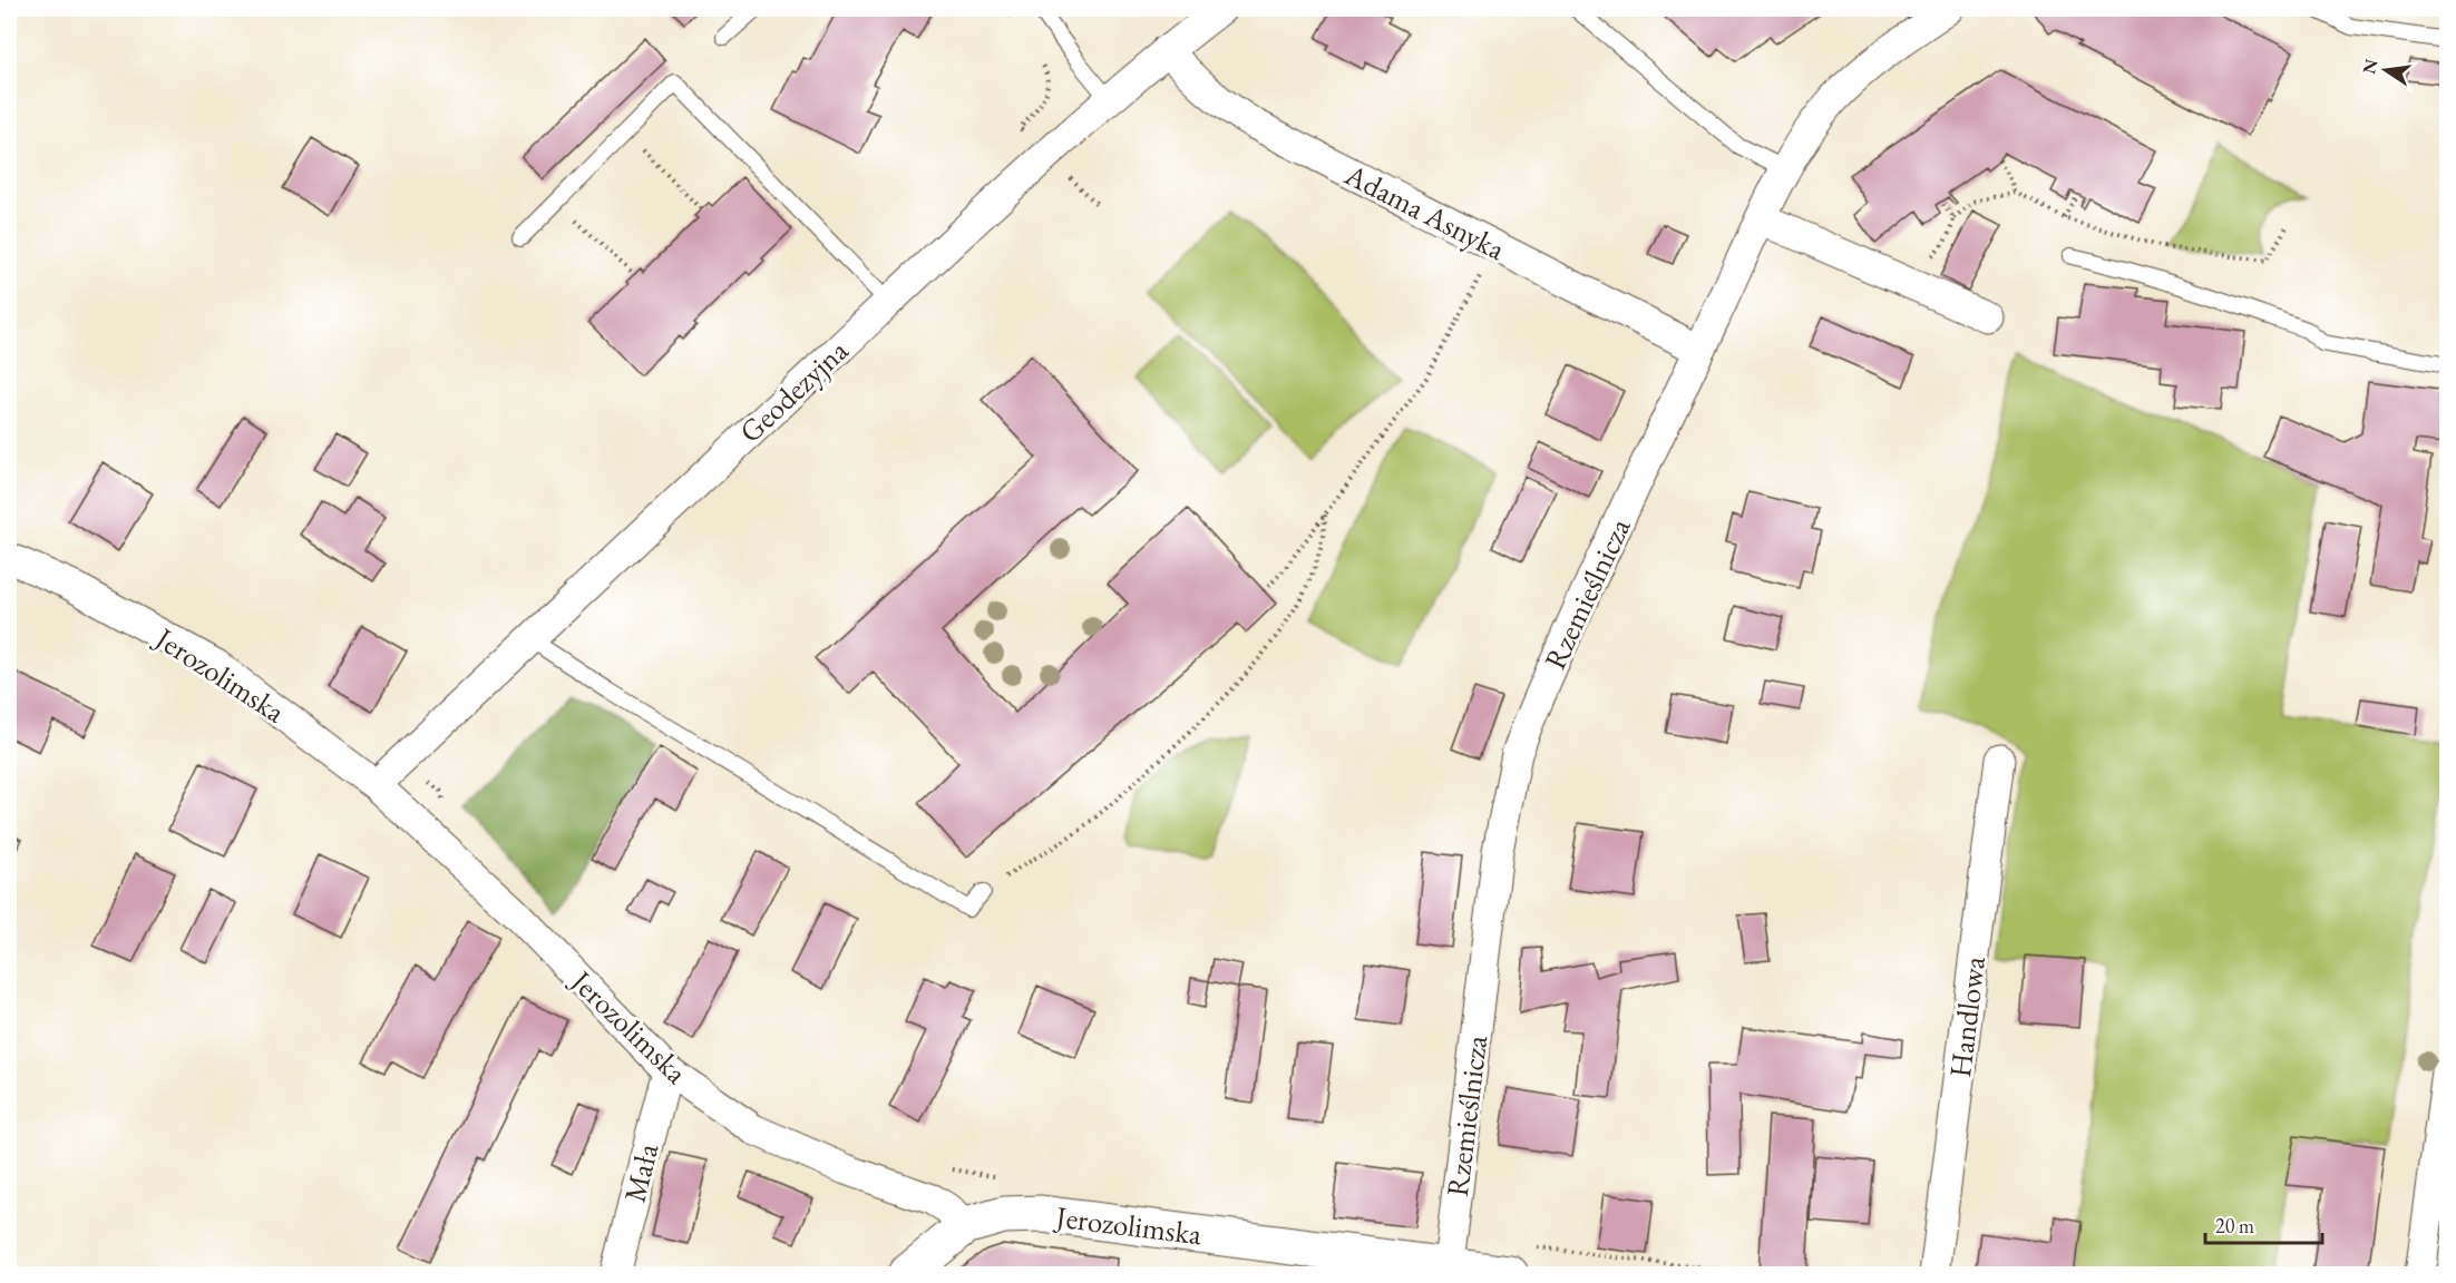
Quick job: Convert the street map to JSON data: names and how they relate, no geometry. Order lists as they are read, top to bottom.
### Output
{
  "streets": {
    "street": [
      "Adama Asnyka",
      "Geodezyjna",
      "Rzemieślnicza",
      "Jerozolimska",
      "Handlowa",
      "Mała"
    ]
  },
  "crossings": [
    ["Adama Asnyka", "Geodezyjna"],
    ["Adama Asnyka", "Rzemieślnicza"],
    ["Geodezyjna", "Jerozolimska"],
    ["Rzemieślnicza", "Jerozolimska"],
    ["Jerozolimska", "Mała"]
  ],
  "scale_bar": "20 m",
  "north": "left"
}
